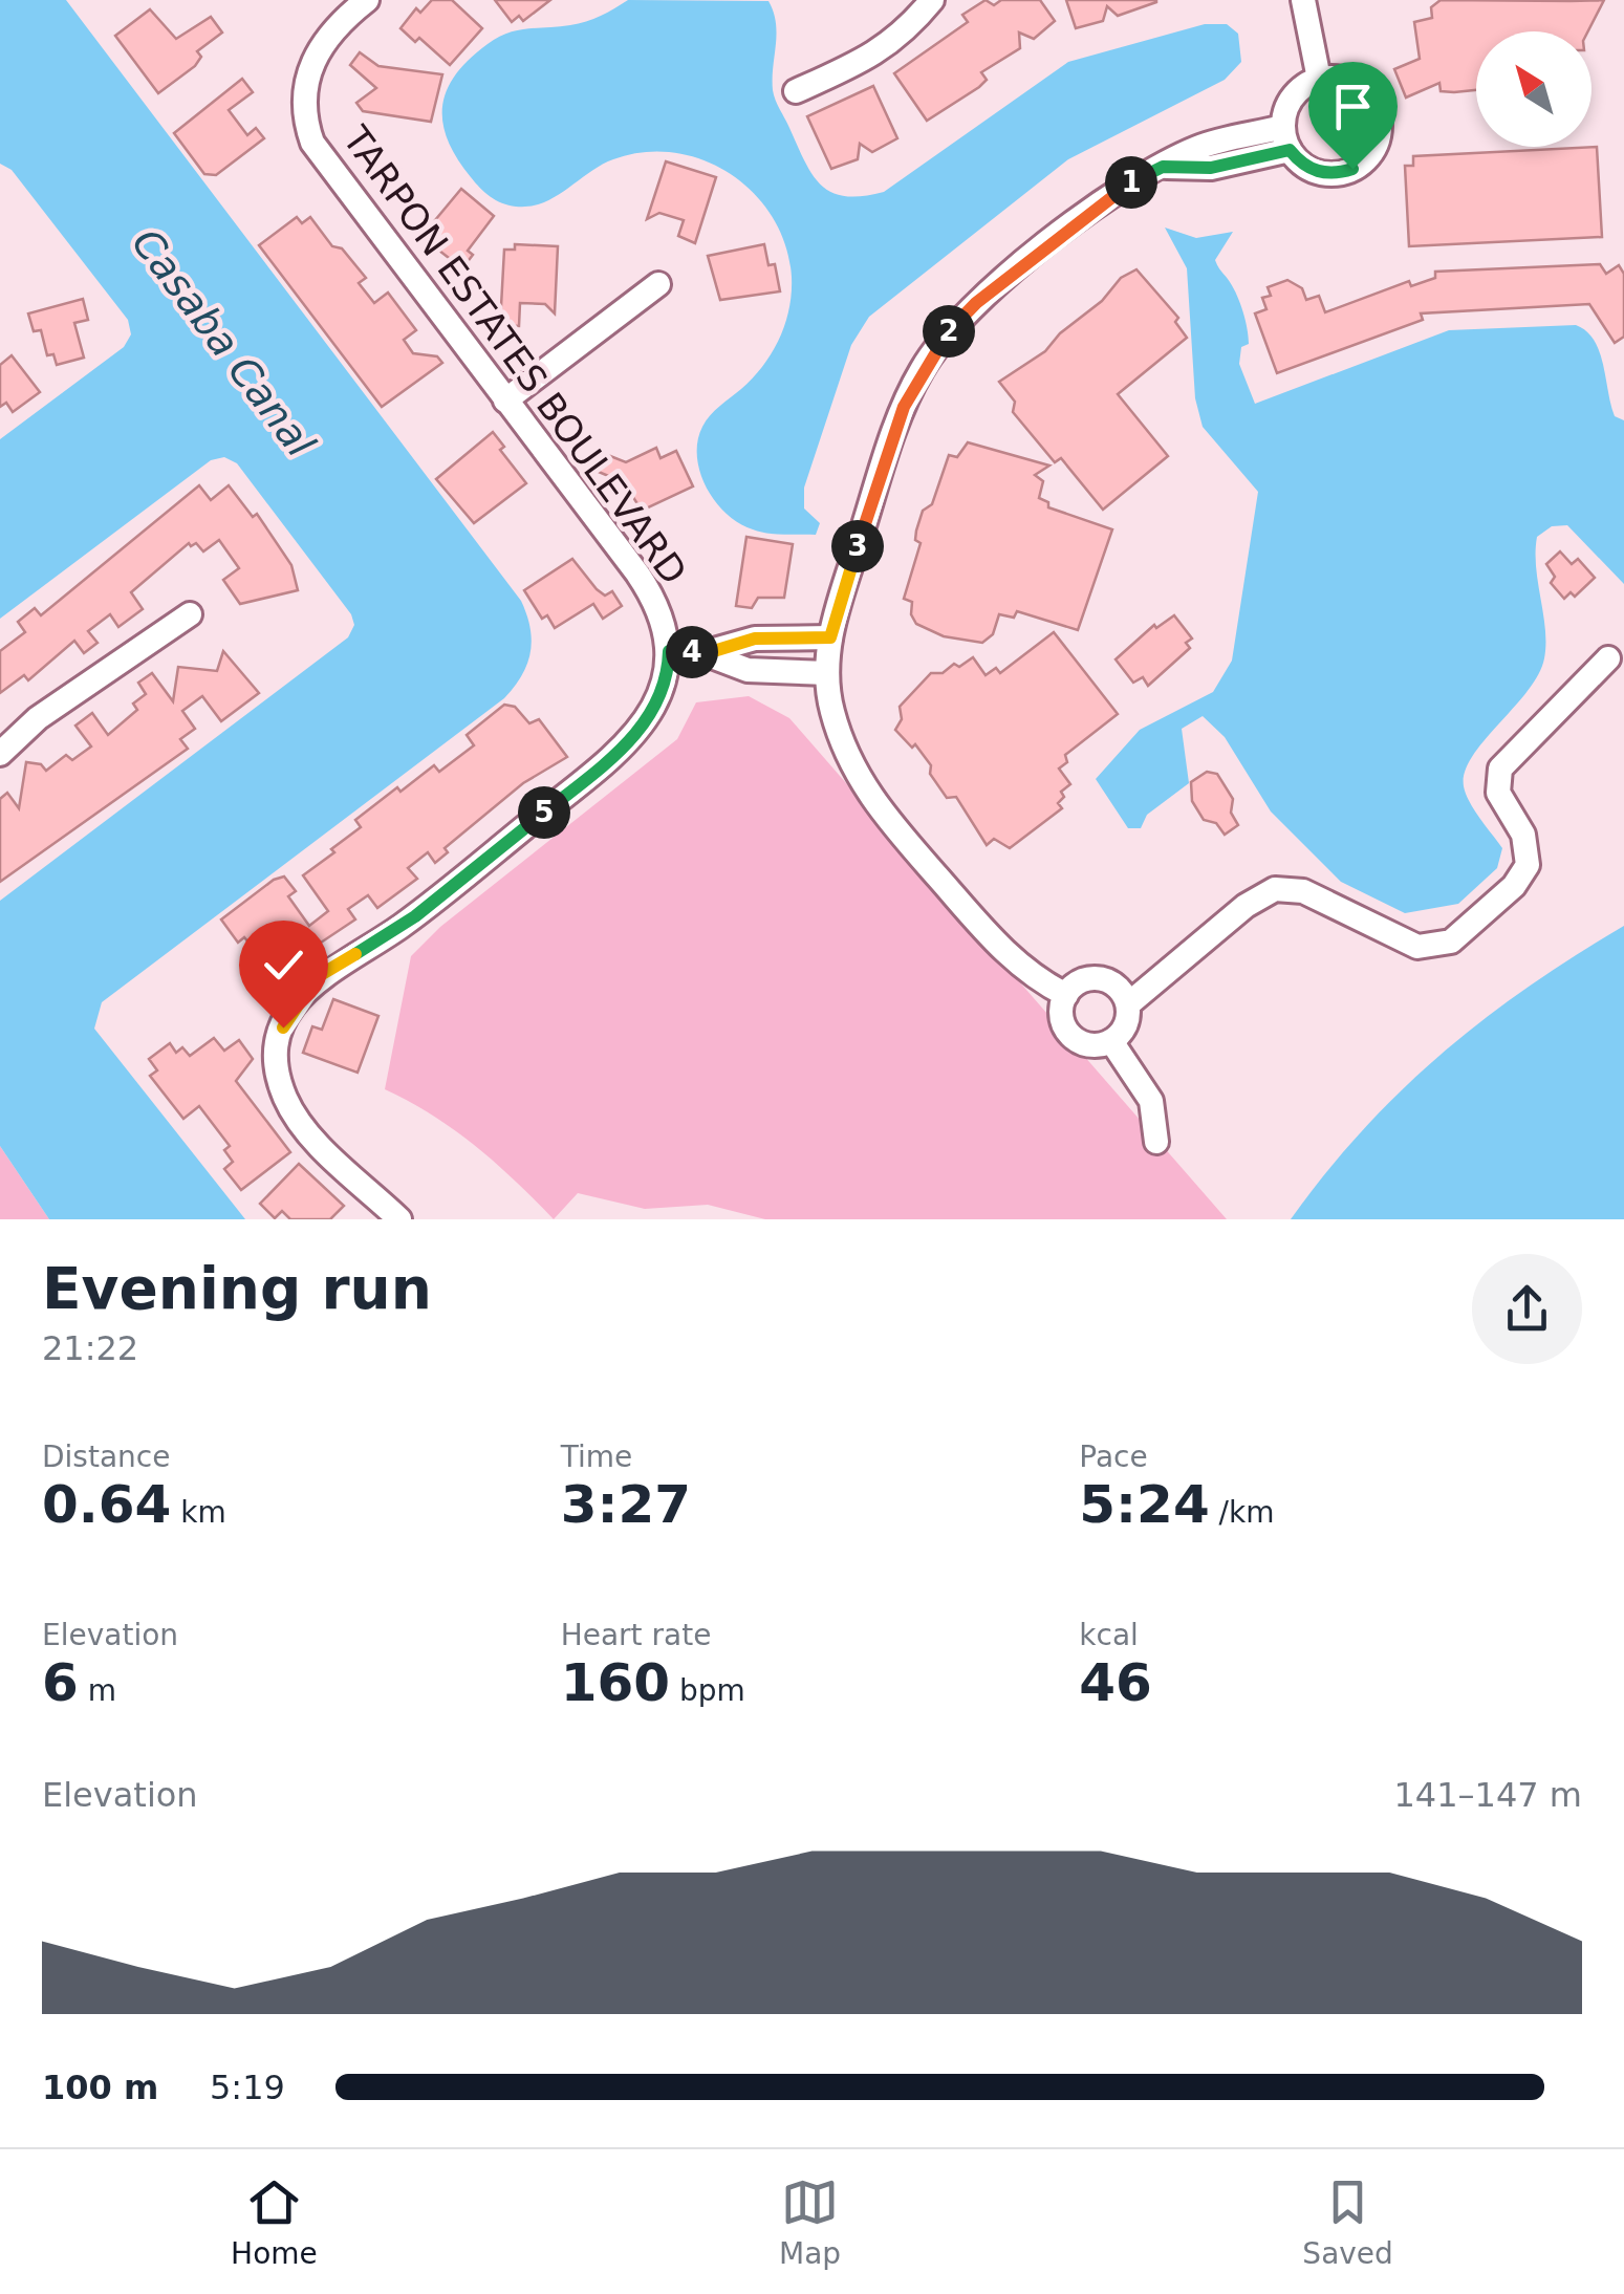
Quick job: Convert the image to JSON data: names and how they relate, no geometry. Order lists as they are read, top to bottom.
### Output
{
  "streets": {
    "street": ["TARPON ESTATES BOULEVARD"]
  },
  "water": ["Casaba Canal"],
  "north": "top left",
  "page": {
    "pins": [
      "1",
      "2",
      "3",
      "4",
      "5"
    ],
    "heading": ["Evening run", "21:22"],
    "stats": [
      ["Distance", "0.64 km"],
      ["Time", "3:27"],
      ["Pace", "5:24 /km"],
      ["Elevation", "6 m"],
      ["Heart rate", "160 bpm"],
      ["kcal", "46"]
    ],
    "chart": ["Elevation", "141–147 m"],
    "list": [
      {
        "name": "100 m",
        "note": "5:19"
      }
    ],
    "tabs": ["Home", "Map", "Saved"]
  }
}
